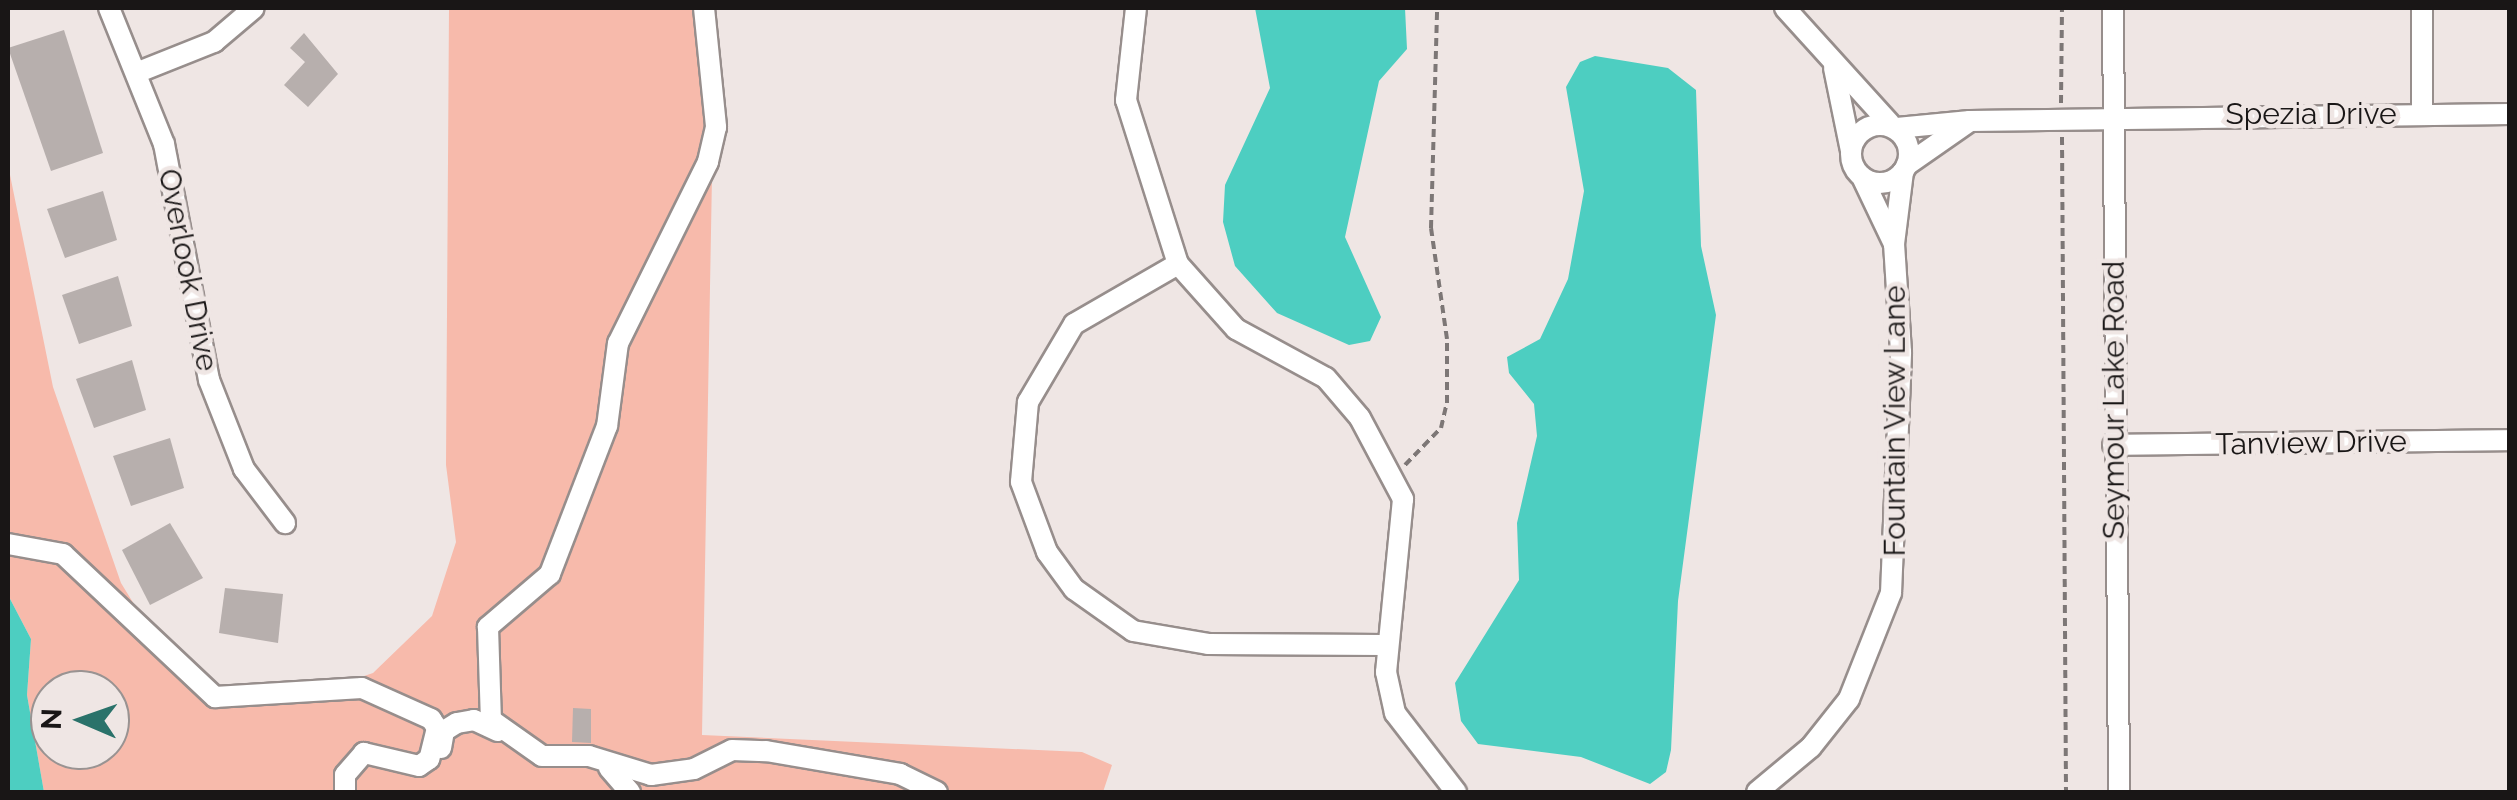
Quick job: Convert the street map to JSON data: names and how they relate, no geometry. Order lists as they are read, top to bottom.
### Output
{
  "streets": {
    "street": [
      "Spezia Drive",
      "Overlook Drive",
      "Seymour Lake Road",
      "Fountain View Lane",
      "Tanview Drive"
    ]
  },
  "crossings": [
    ["Spezia Drive", "Seymour Lake Road"],
    ["Seymour Lake Road", "Tanview Drive"]
  ],
  "north": "left"
}
